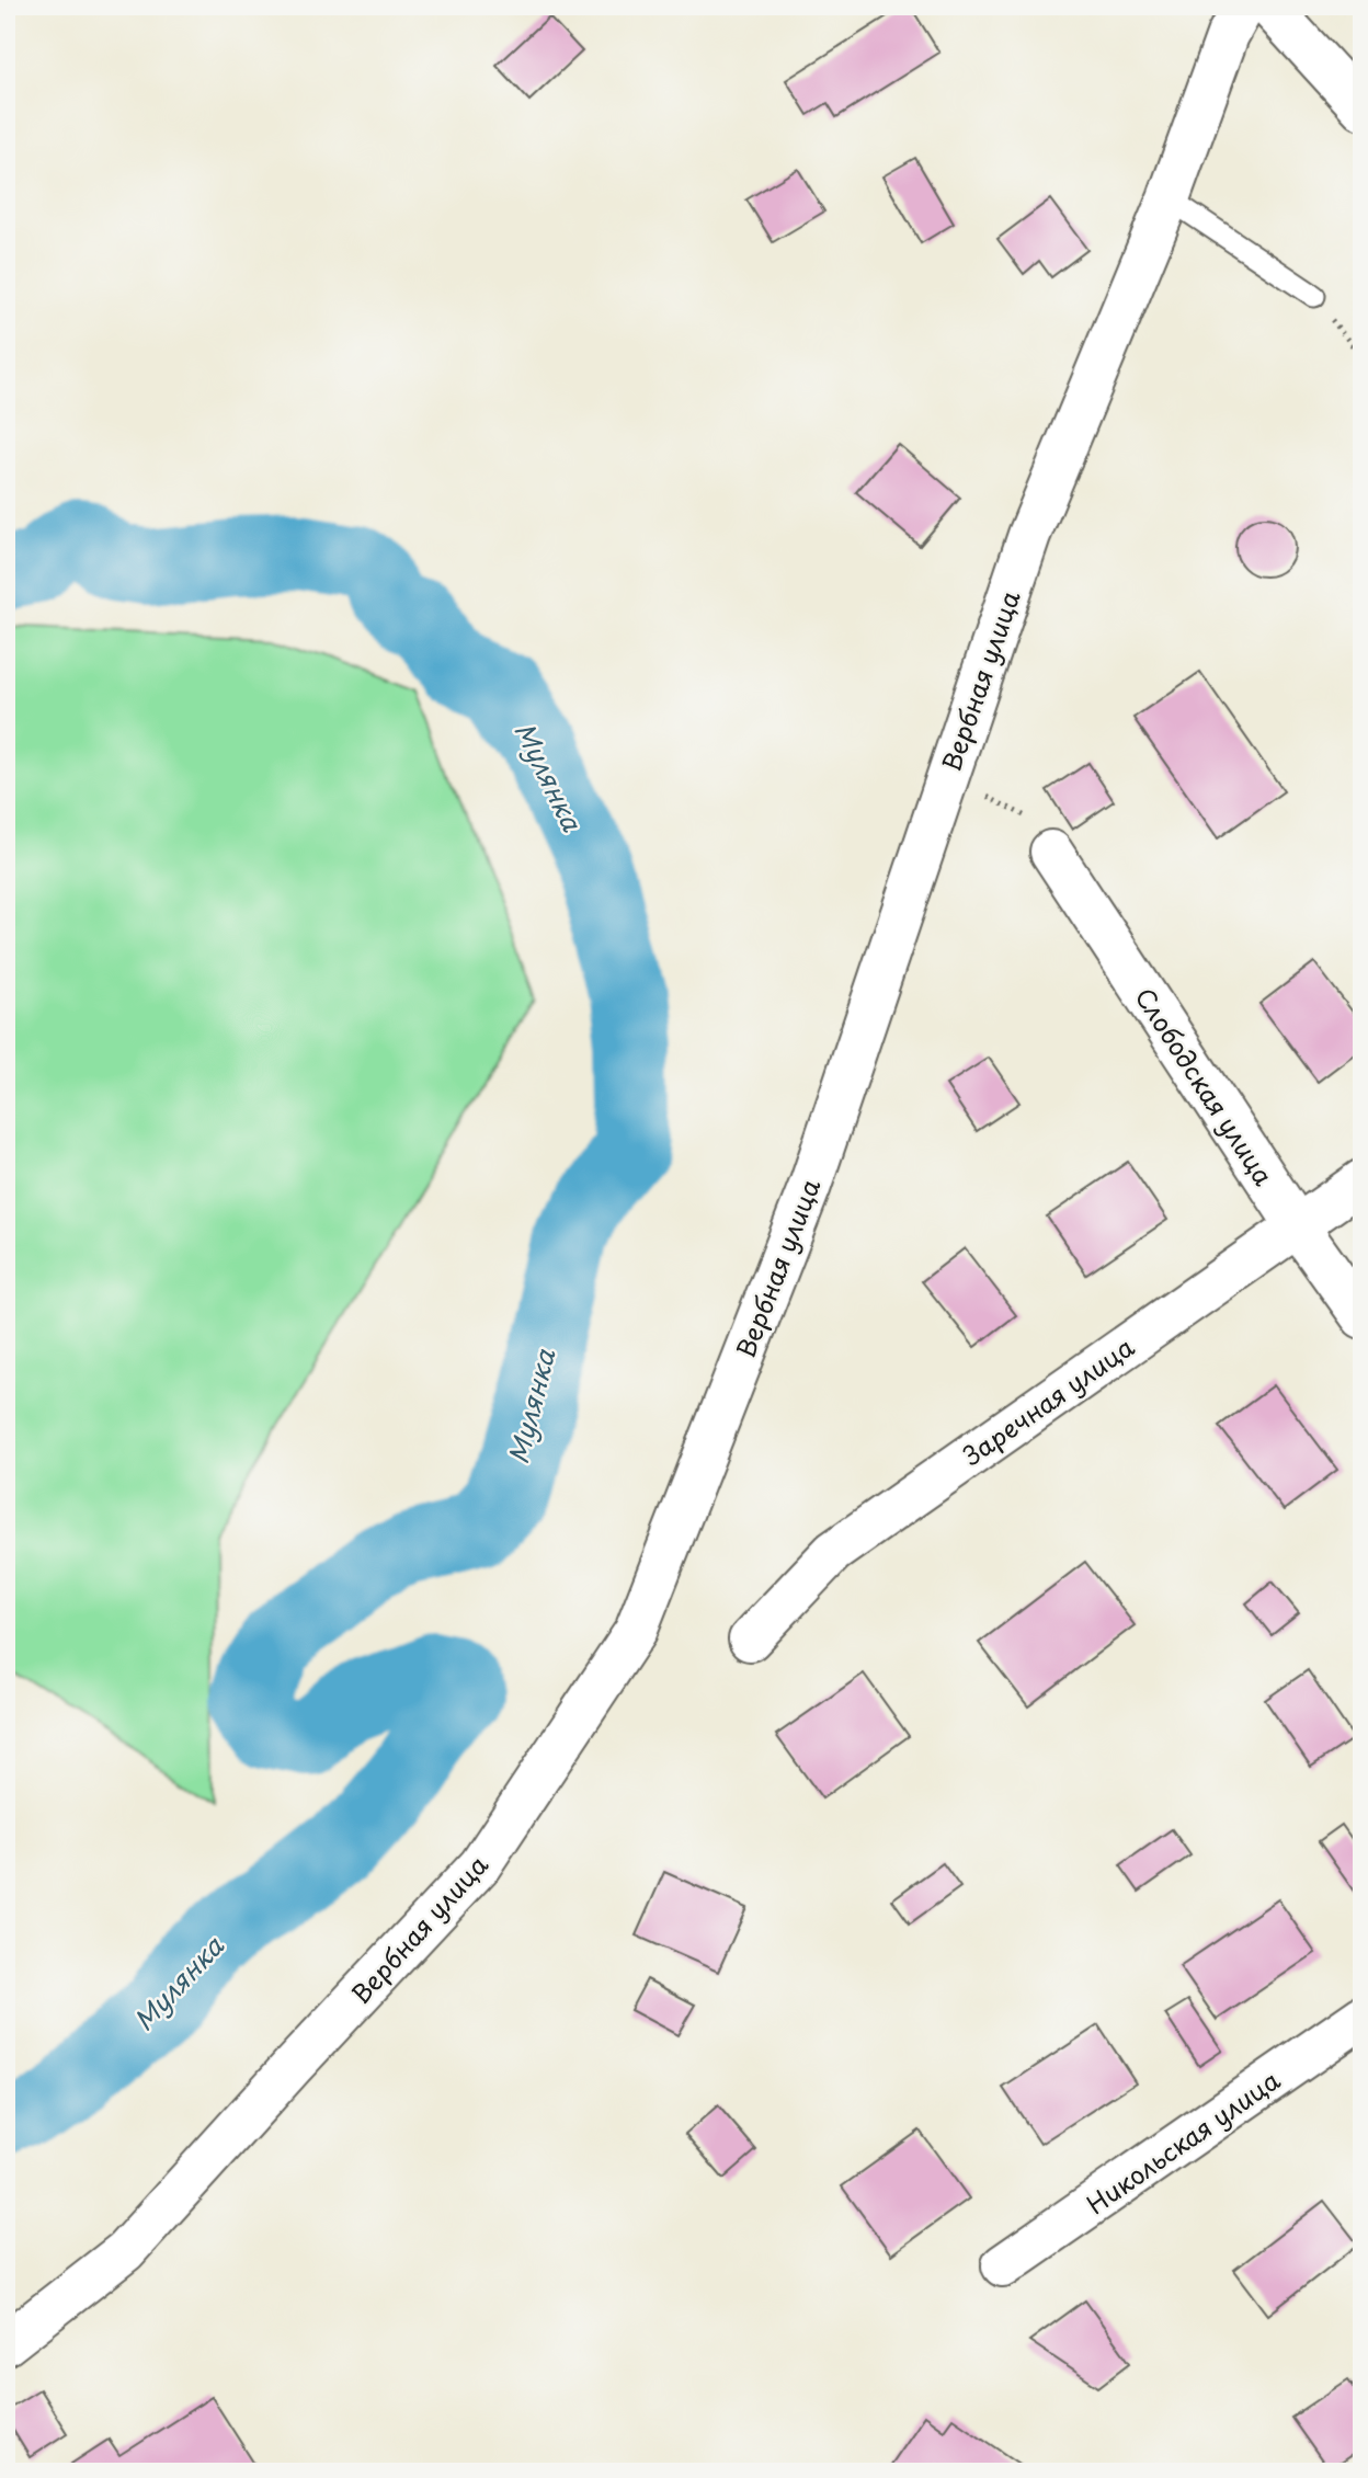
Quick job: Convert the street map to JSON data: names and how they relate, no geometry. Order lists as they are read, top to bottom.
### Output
{
  "streets": {
    "street": [
      "Вербная улица",
      "Слободская улица",
      "Заречная улица",
      "Никольская улица"
    ]
  },
  "crossings": [
    ["Слободская улица", "Заречная улица"]
  ],
  "water": ["Мулянка"]
}
